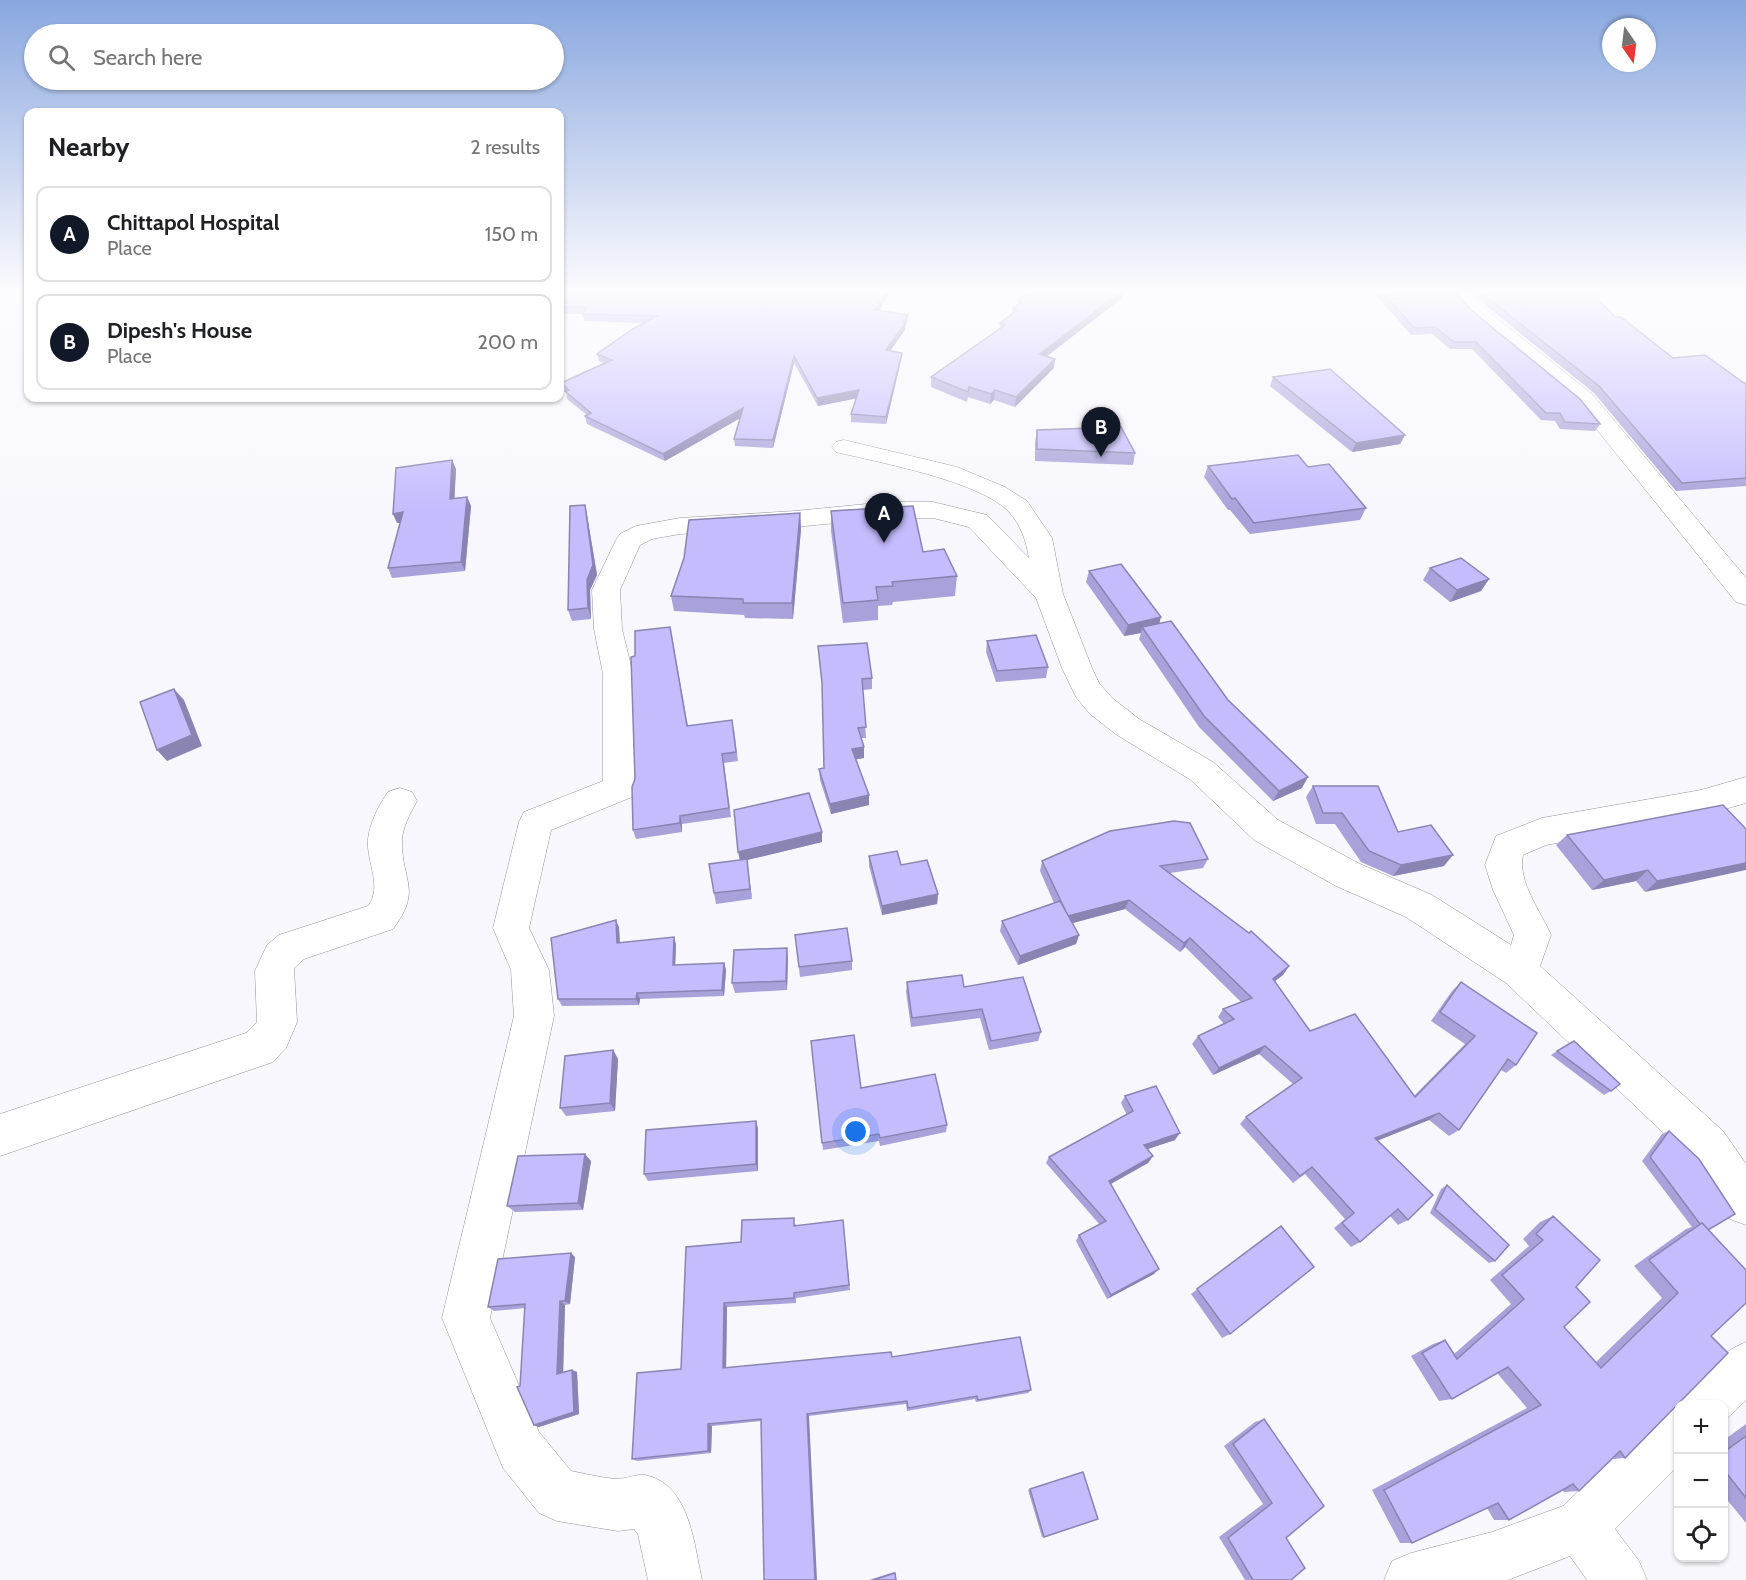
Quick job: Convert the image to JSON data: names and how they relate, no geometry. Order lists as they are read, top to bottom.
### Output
{
  "north": "bottom",
  "page": {
    "search": "Search here",
    "heading": ["Nearby", "2 results"],
    "list": [
      {
        "mark": "A",
        "name": "Chittapol Hospital",
        "note": "Place",
        "value": "150 m"
      },
      {
        "mark": "B",
        "name": "Dipesh's House",
        "note": "Place",
        "value": "200 m"
      }
    ],
    "pins": ["B", "A"],
    "map_buttons": ["+", "−"]
  }
}
